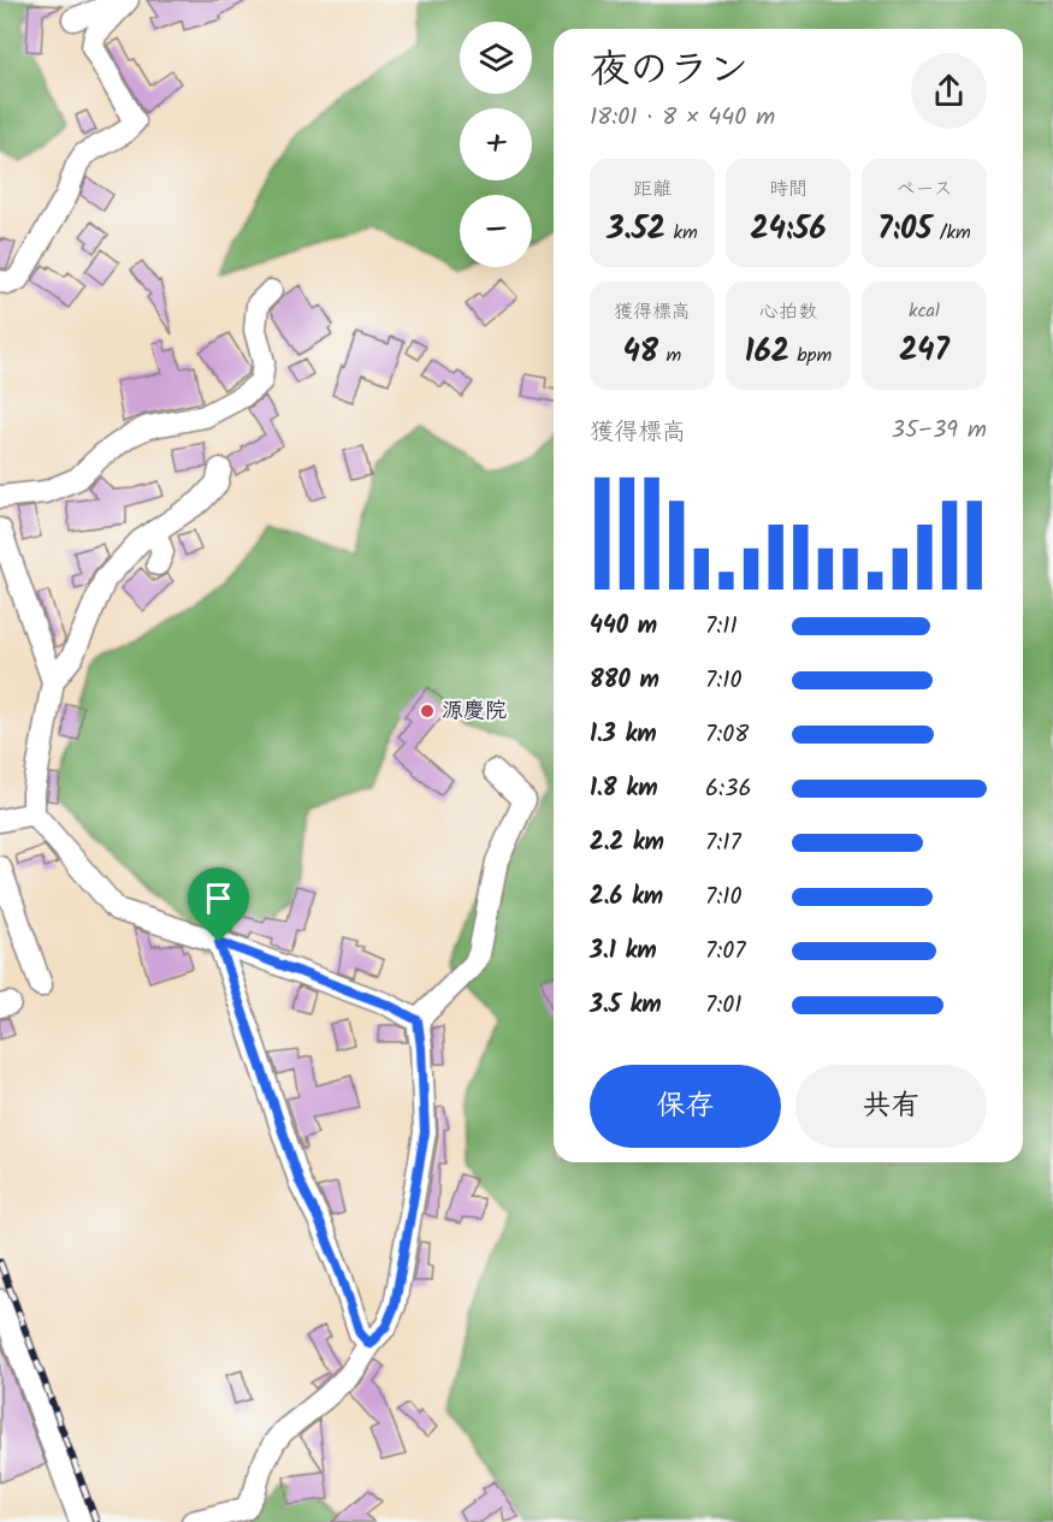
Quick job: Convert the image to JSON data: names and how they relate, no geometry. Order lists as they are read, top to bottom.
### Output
{
  "places": ["源慶院"],
  "page": {
    "map_buttons": ["+", "−"],
    "heading": ["夜のラン", "18:01 · 8 × 440 m"],
    "stats": [
      ["距離", "3.52 km"],
      ["時間", "24:56"],
      ["ペース", "7:05 /km"],
      ["獲得標高", "48 m"],
      ["心拍数", "162 bpm"],
      ["kcal", "247"]
    ],
    "chart": ["獲得標高", "35–39 m"],
    "list": [
      {
        "name": "440 m",
        "note": "7:11"
      },
      {
        "name": "880 m",
        "note": "7:10"
      },
      {
        "name": "1.3 km",
        "note": "7:08"
      },
      {
        "name": "1.8 km",
        "note": "6:36"
      },
      {
        "name": "2.2 km",
        "note": "7:17"
      },
      {
        "name": "2.6 km",
        "note": "7:10"
      },
      {
        "name": "3.1 km",
        "note": "7:07"
      },
      {
        "name": "3.5 km",
        "note": "7:01"
      }
    ],
    "buttons": ["保存", "共有"]
  }
}
